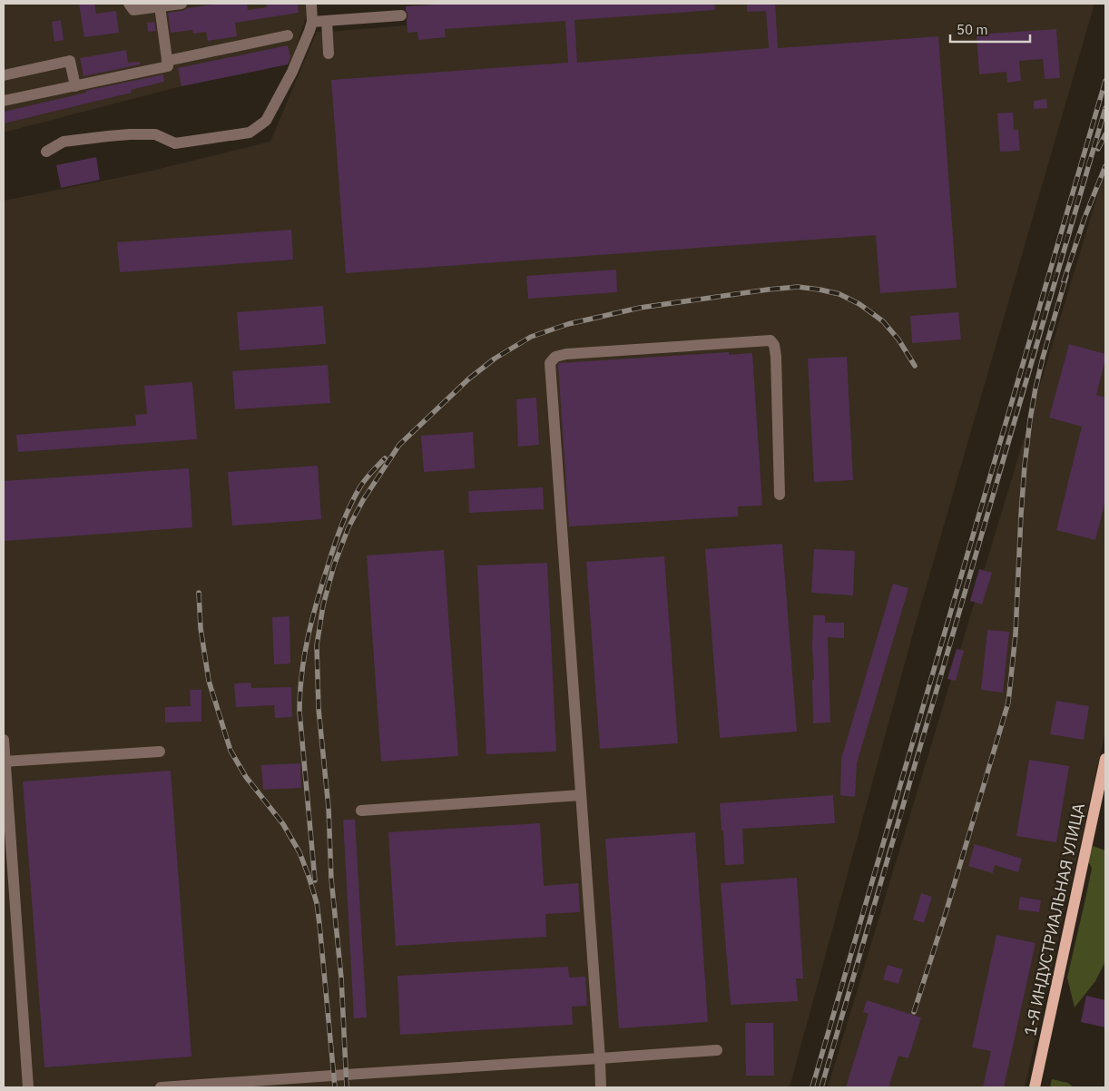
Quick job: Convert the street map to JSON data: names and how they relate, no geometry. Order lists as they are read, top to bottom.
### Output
{
  "streets": {
    "main road": ["1-Я ИНДУСТРИАЛЬНАЯ УЛИЦА"]
  },
  "scale_bar": "50 m"
}
